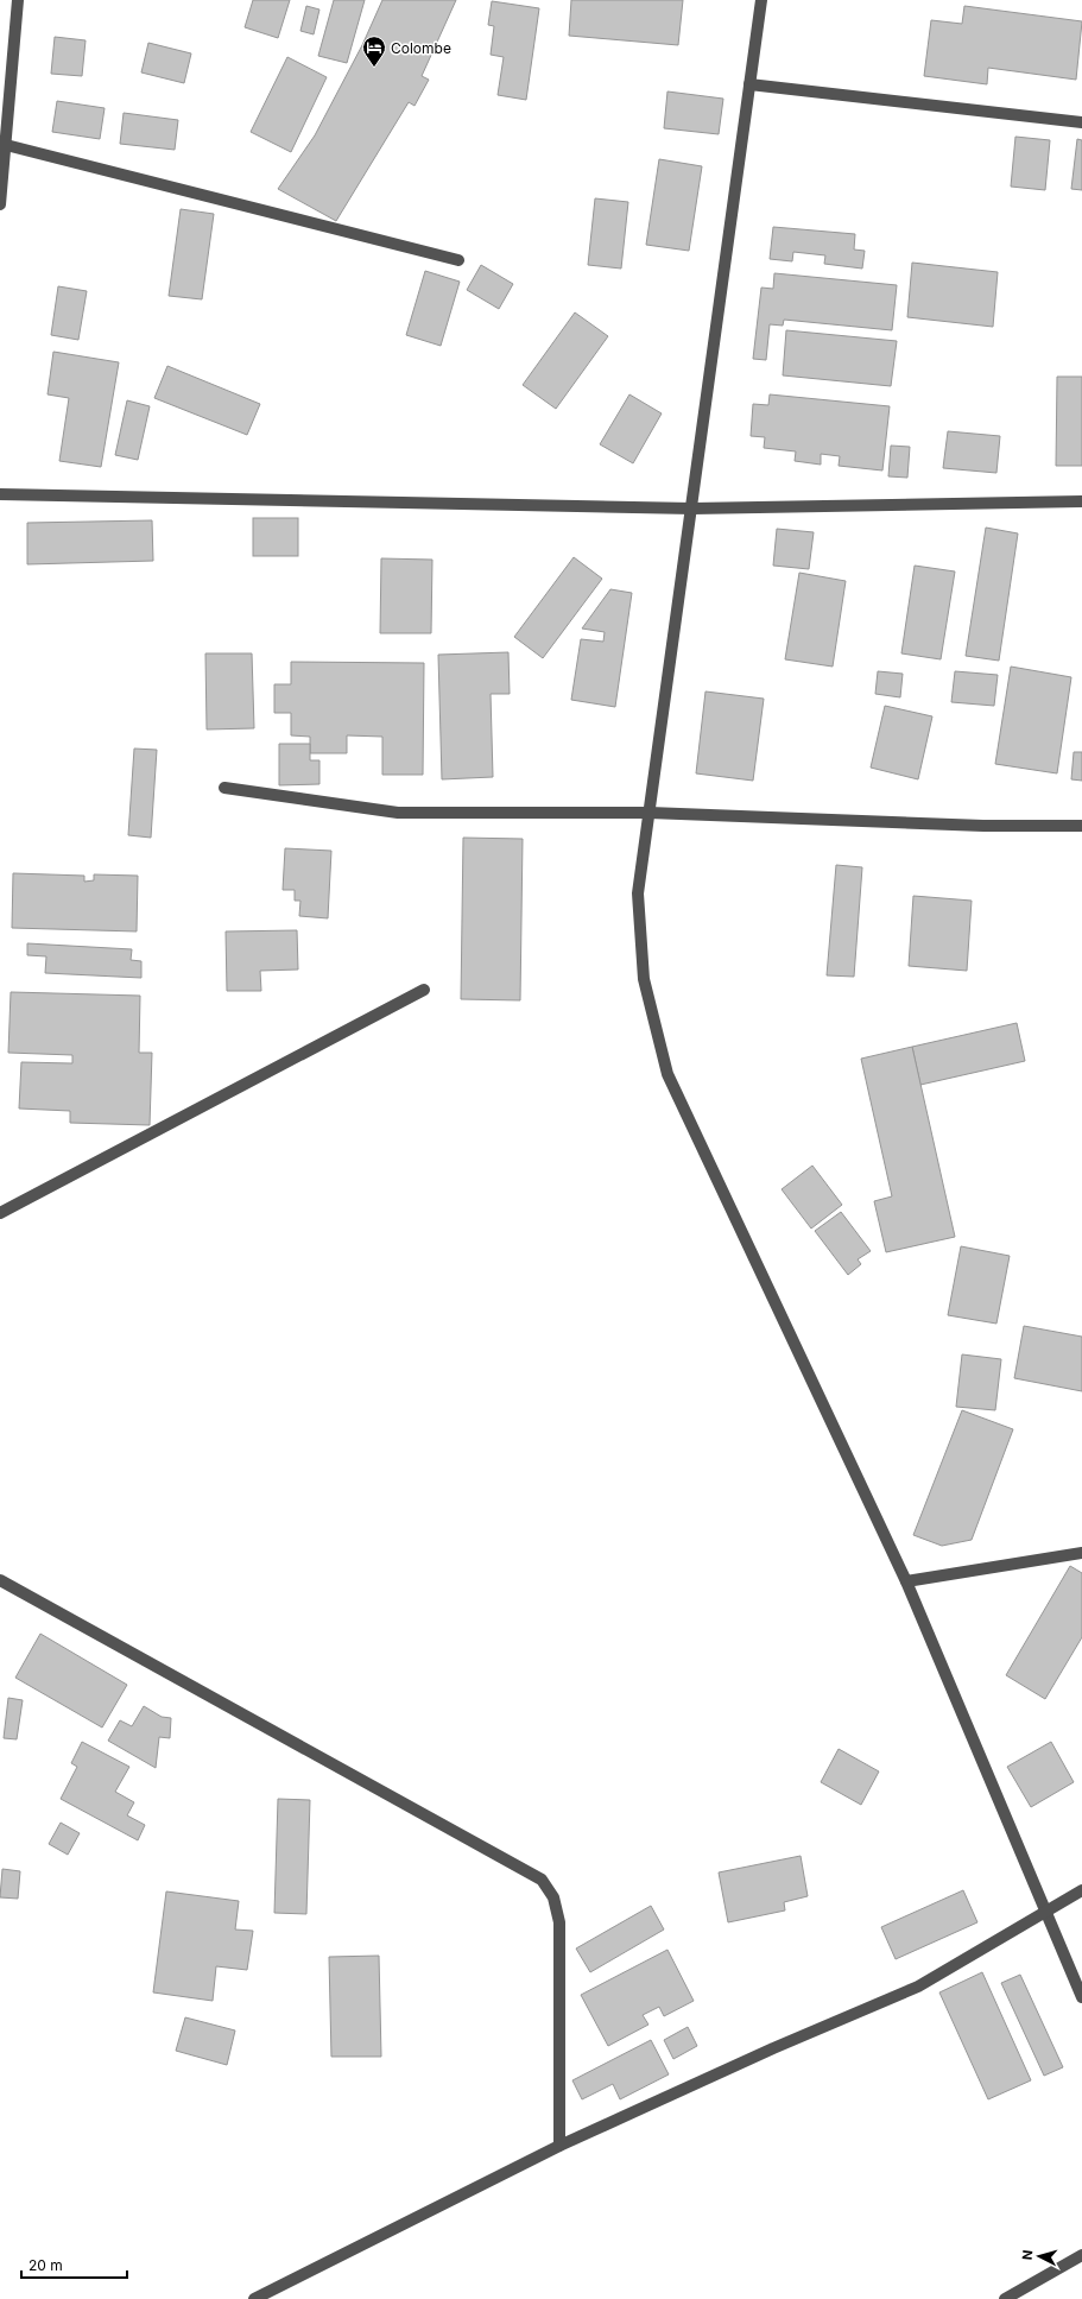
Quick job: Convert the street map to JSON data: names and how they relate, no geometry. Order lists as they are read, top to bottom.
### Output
{
  "places": {
    "hotel": ["Colombe"]
  },
  "scale_bar": "20 m",
  "north": "left"
}
